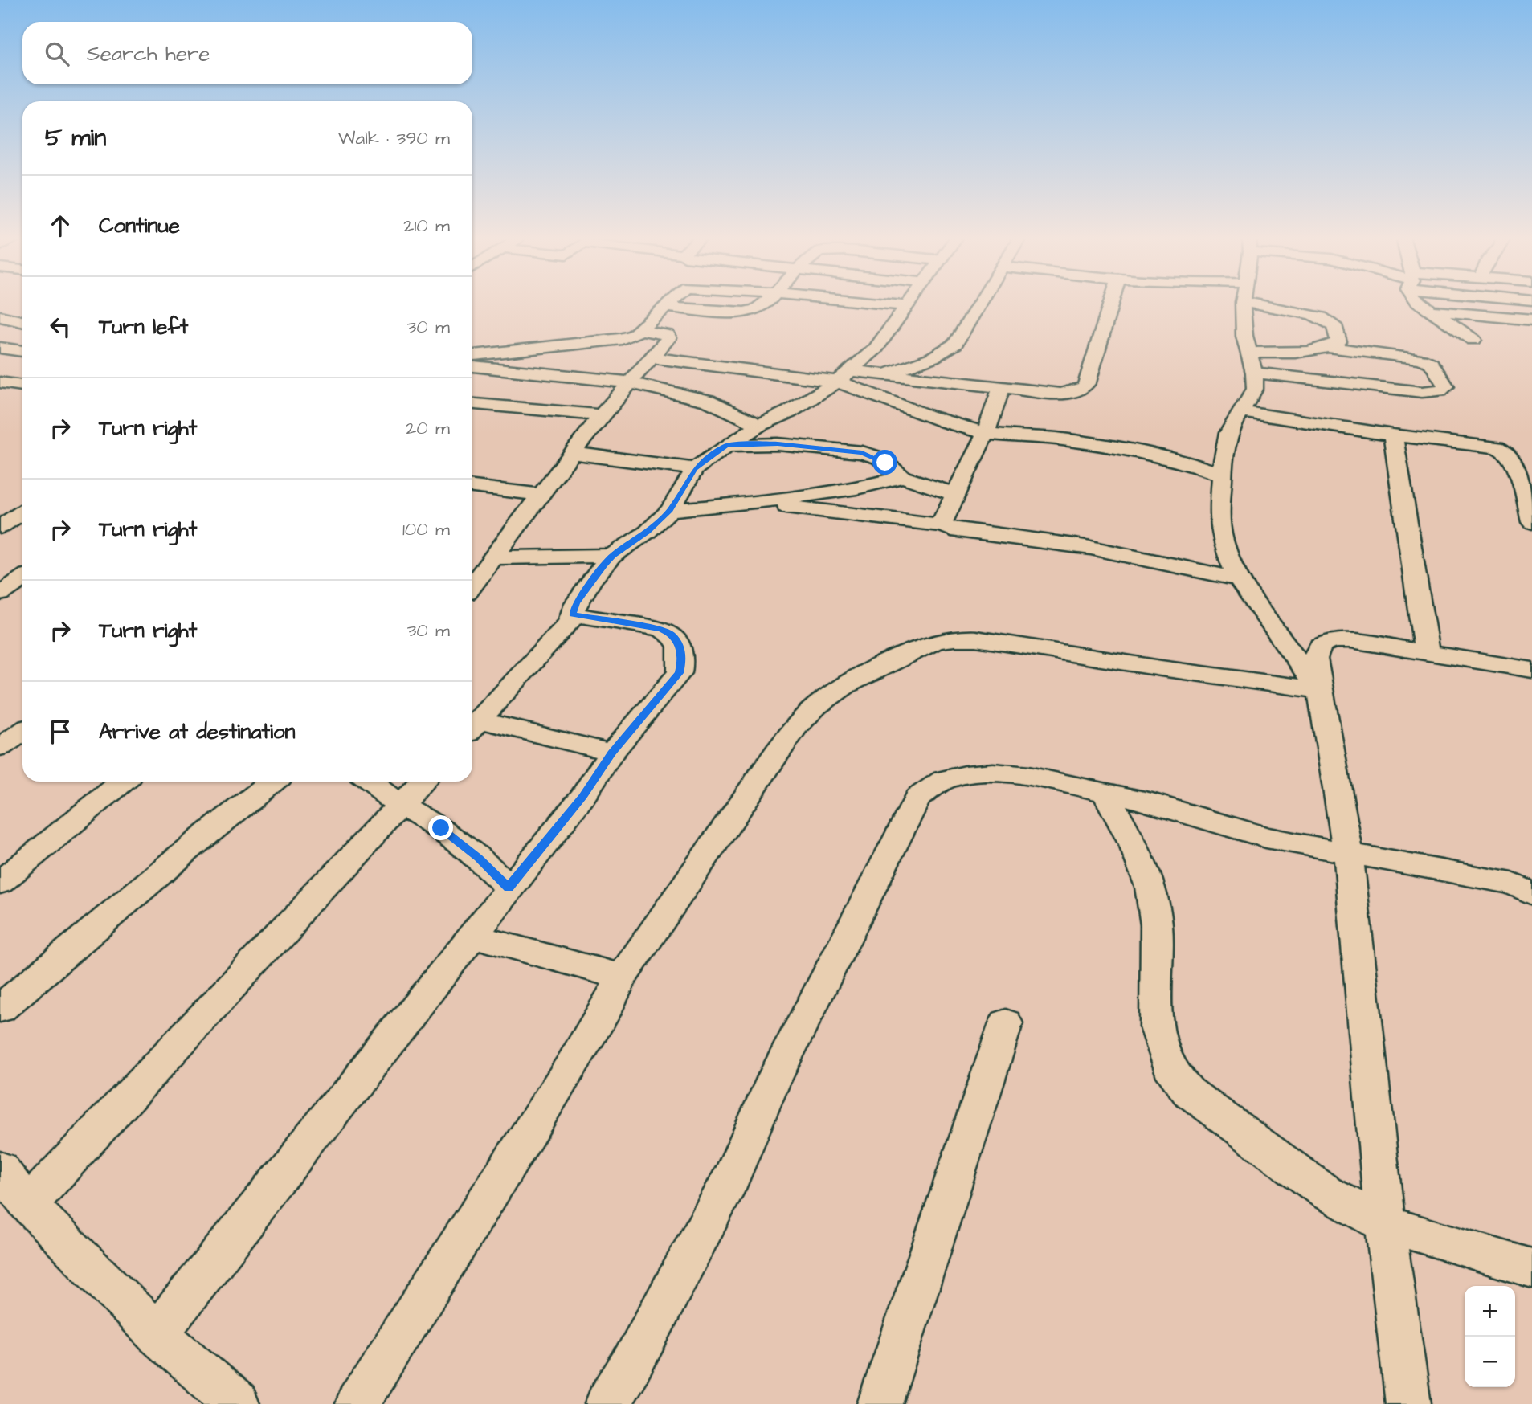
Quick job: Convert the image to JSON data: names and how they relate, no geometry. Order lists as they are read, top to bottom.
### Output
{
  "page": {
    "search": "Search here",
    "heading": ["5 min", "Walk · 390 m"],
    "list": [
      ["Continue", "210 m"],
      ["Turn left", "30 m"],
      ["Turn right", "20 m"],
      ["Turn right", "100 m"],
      ["Turn right", "30 m"],
      "Arrive at destination"
    ],
    "map_buttons": ["+", "−"]
  }
}
